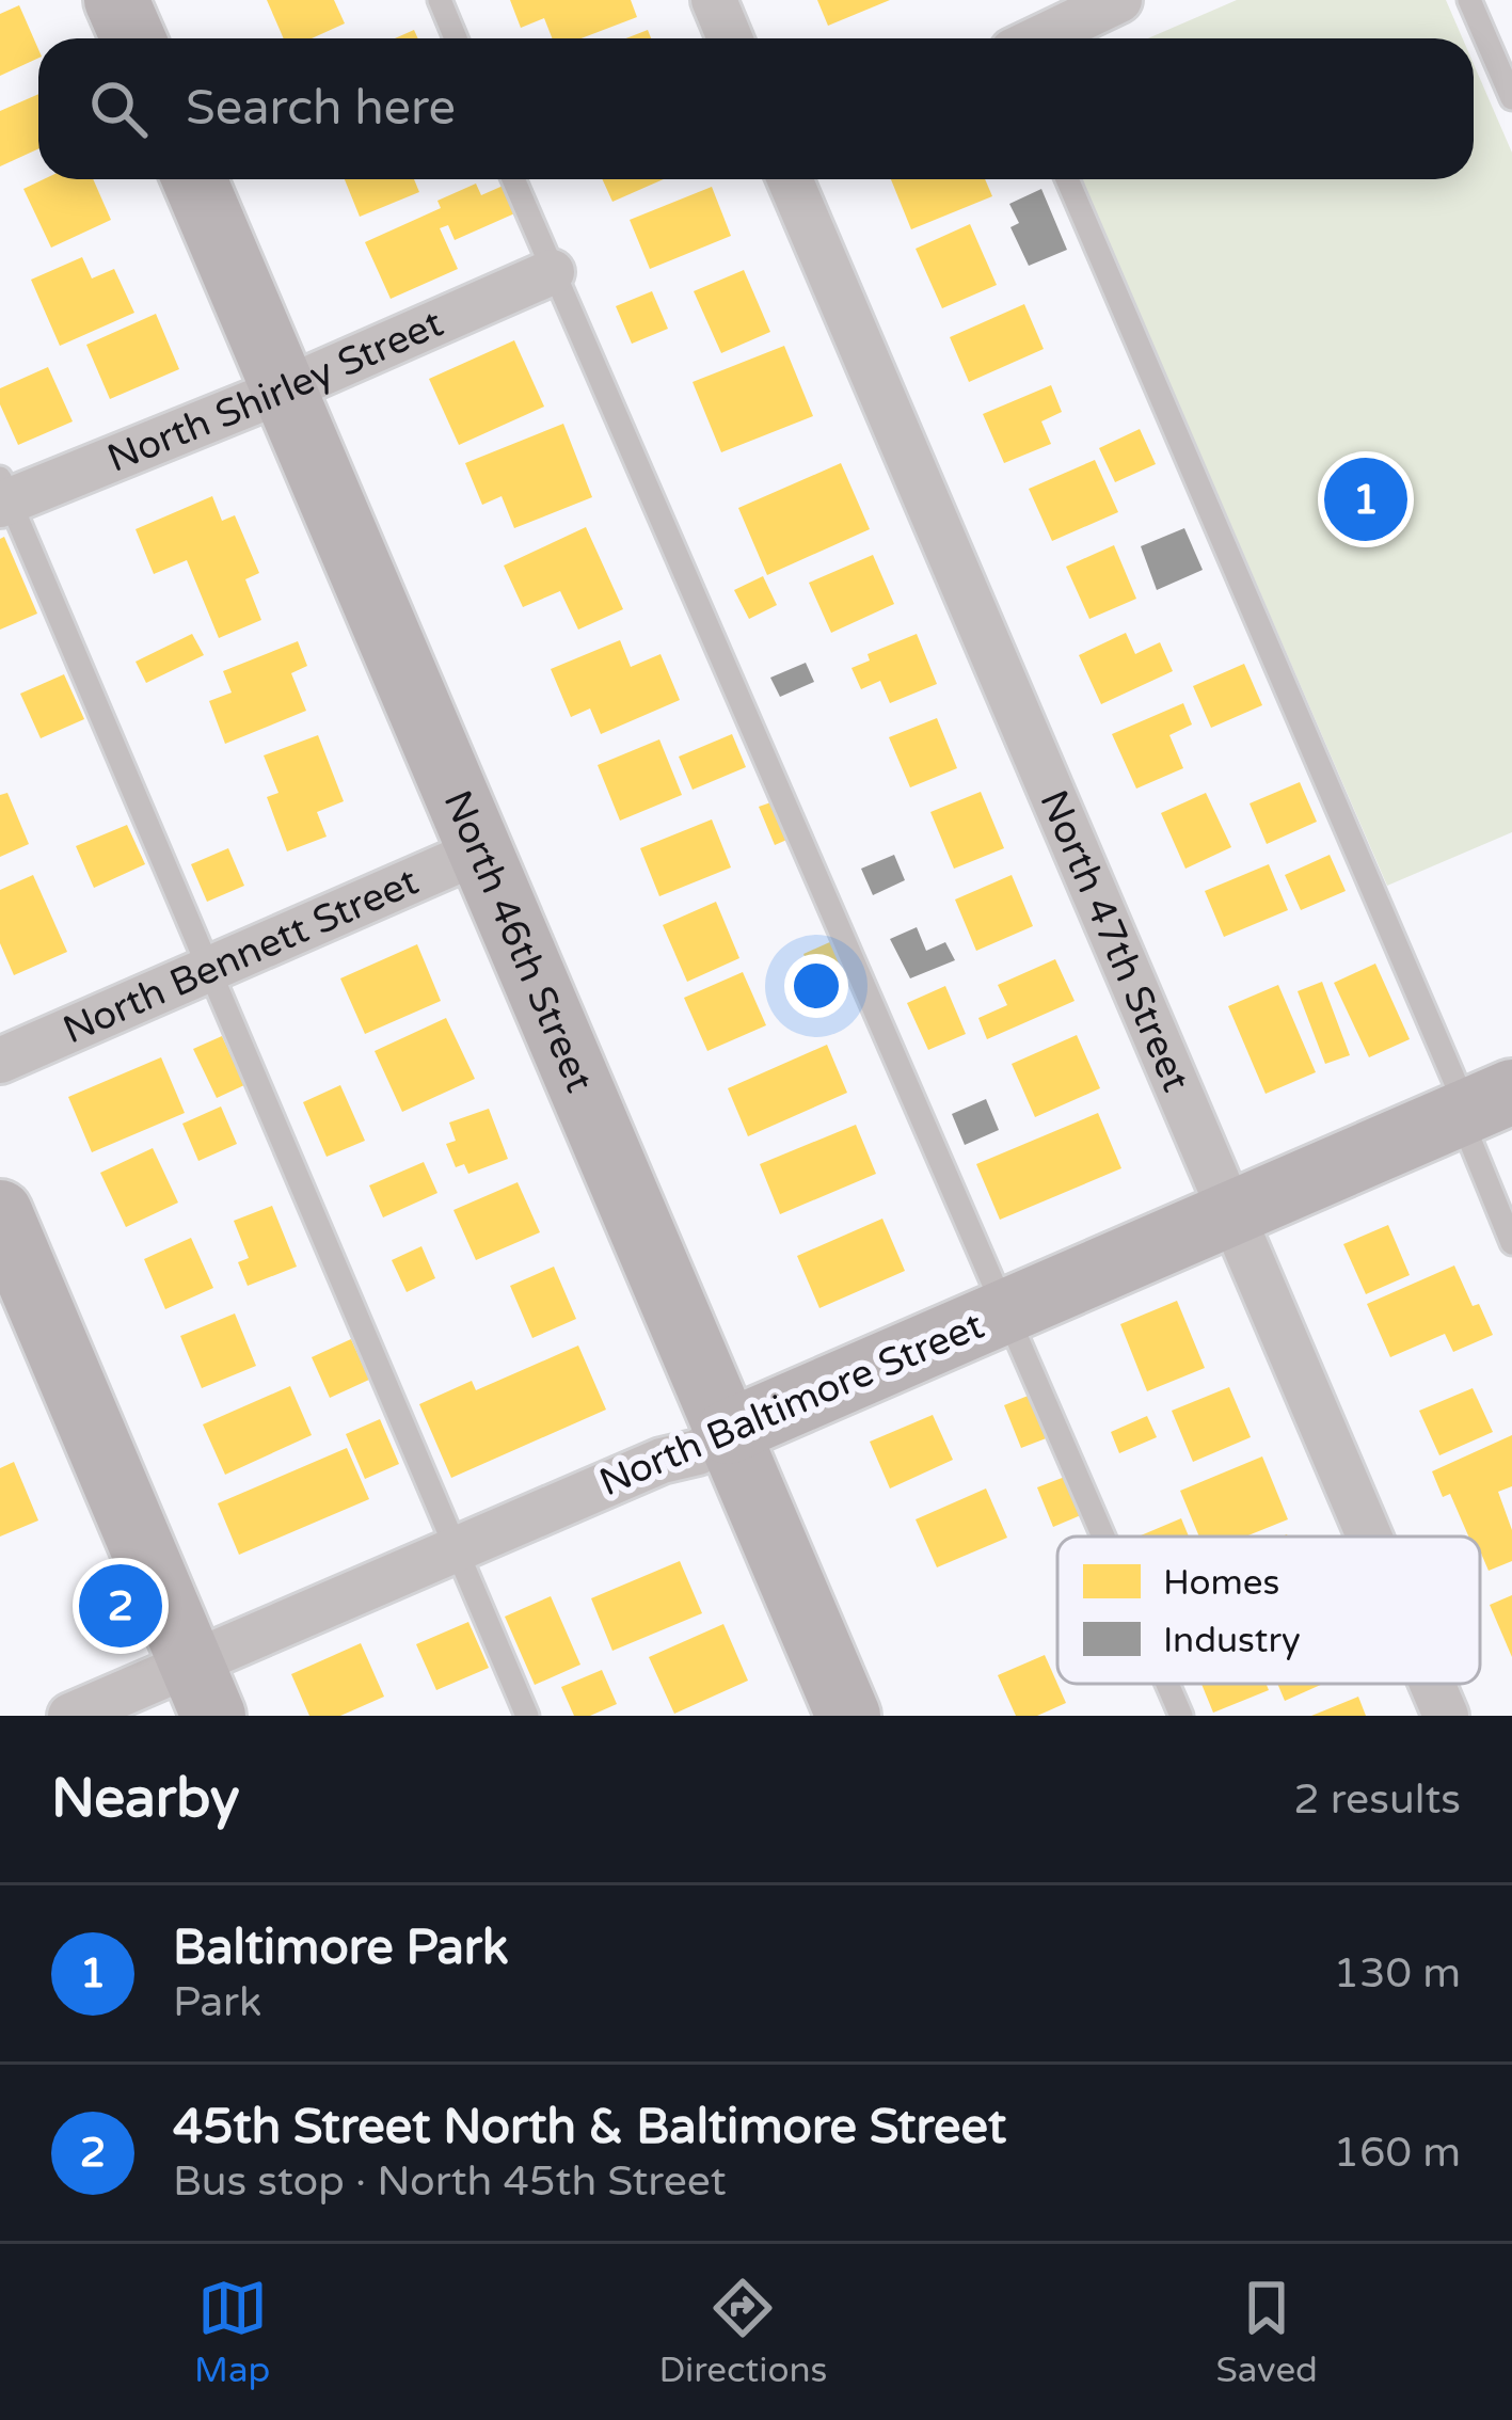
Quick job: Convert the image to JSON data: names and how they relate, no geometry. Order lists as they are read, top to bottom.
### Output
{
  "streets": {
    "street": [
      "North Shirley Street",
      "North 46th Street",
      "North 47th Street",
      "North Bennett Street",
      "North Baltimore Street"
    ]
  },
  "crossings": [
    ["North Shirley Street", "North 46th Street"],
    ["North 46th Street", "North Bennett Street"],
    ["North 46th Street", "North Baltimore Street"],
    ["North 47th Street", "North Baltimore Street"]
  ],
  "legend": ["Homes", "Industry"],
  "page": {
    "search": "Search here",
    "pins": ["1", "2"],
    "heading": ["Nearby", "2 results"],
    "list": [
      {
        "mark": "1",
        "name": "Baltimore Park",
        "note": "Park",
        "value": "130 m"
      },
      {
        "mark": "2",
        "name": "45th Street North & Baltimore Street",
        "note": "Bus stop · North 45th Street",
        "value": "160 m"
      }
    ],
    "nav": ["Map", "Directions", "Saved"]
  }
}
